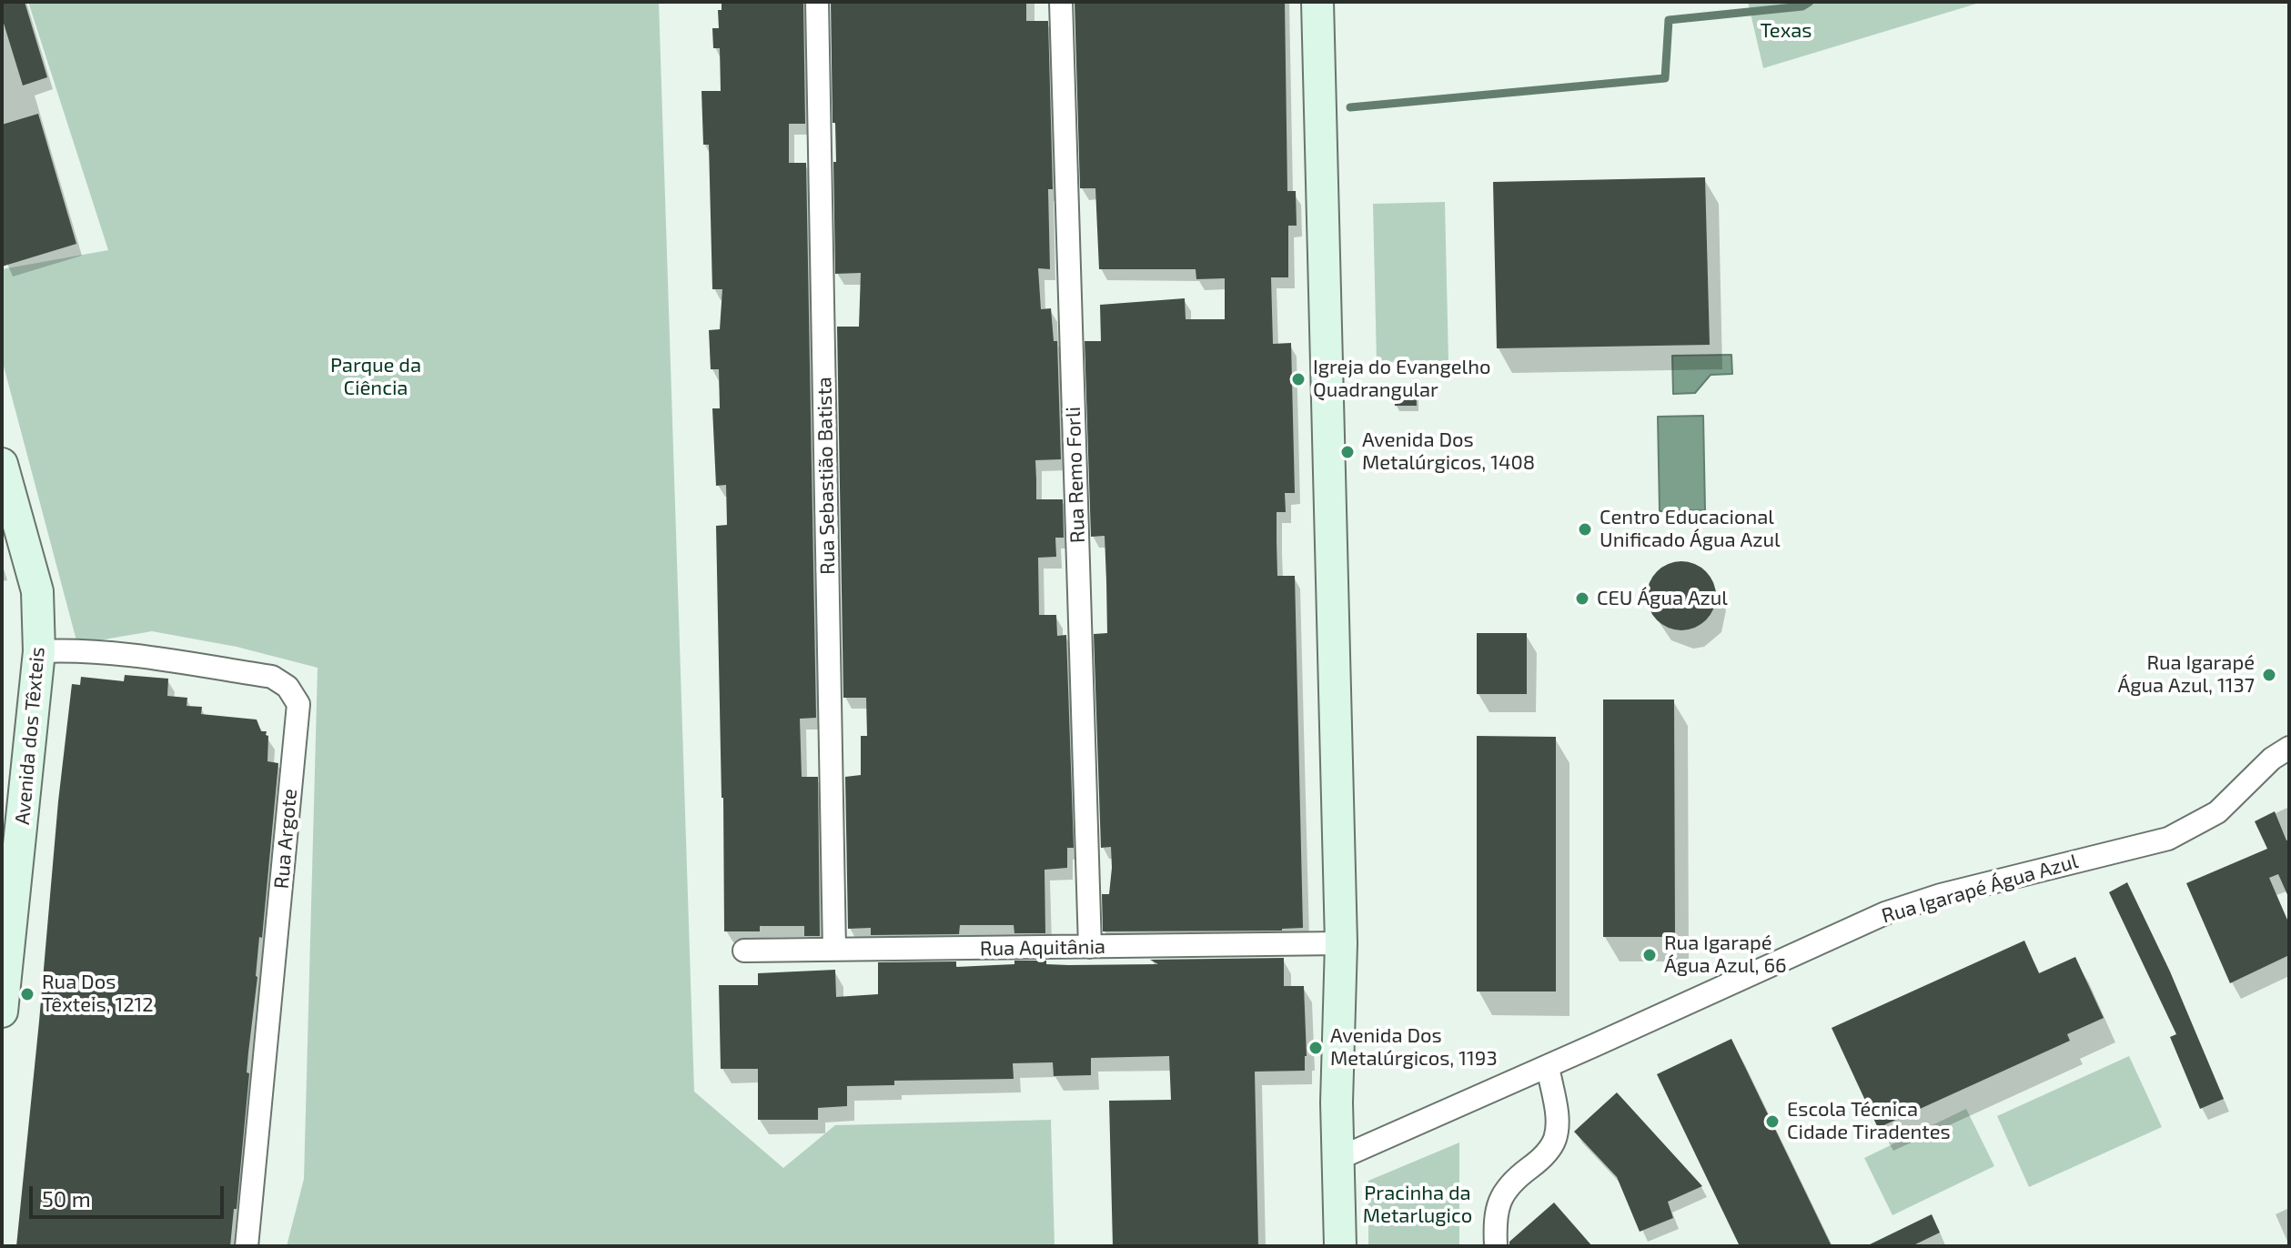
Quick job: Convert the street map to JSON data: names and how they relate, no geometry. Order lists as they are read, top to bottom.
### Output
{
  "streets": {
    "main road": ["Avenida dos Têxteis"],
    "street": [
      "Rua Remo Forli",
      "Rua Sebastião Batista",
      "Rua Argote",
      "Rua Igarapé Água Azul",
      "Rua Aquitânia"
    ]
  },
  "crossings": [
    ["Rua Remo Forli", "Rua Aquitânia"],
    ["Rua Sebastião Batista", "Rua Aquitânia"],
    ["Avenida dos Têxteis", "Rua Argote"]
  ],
  "parks": ["Texas", "Parque da Ciência", "Pracinha da Metarlugico"],
  "places": [
    "Igreja do Evangelho Quadrangular",
    "Avenida Dos Metalúrgicos, 1408",
    "Centro Educacional Unificado Água Azul",
    "CEU Água Azul",
    "Rua Igarapé Água Azul, 1137",
    "Rua Igarapé Água Azul, 66",
    "Rua Dos Têxteis, 1212",
    "Avenida Dos Metalúrgicos, 1193",
    "Escola Técnica Cidade Tiradentes"
  ],
  "scale_bar": "50 m"
}
